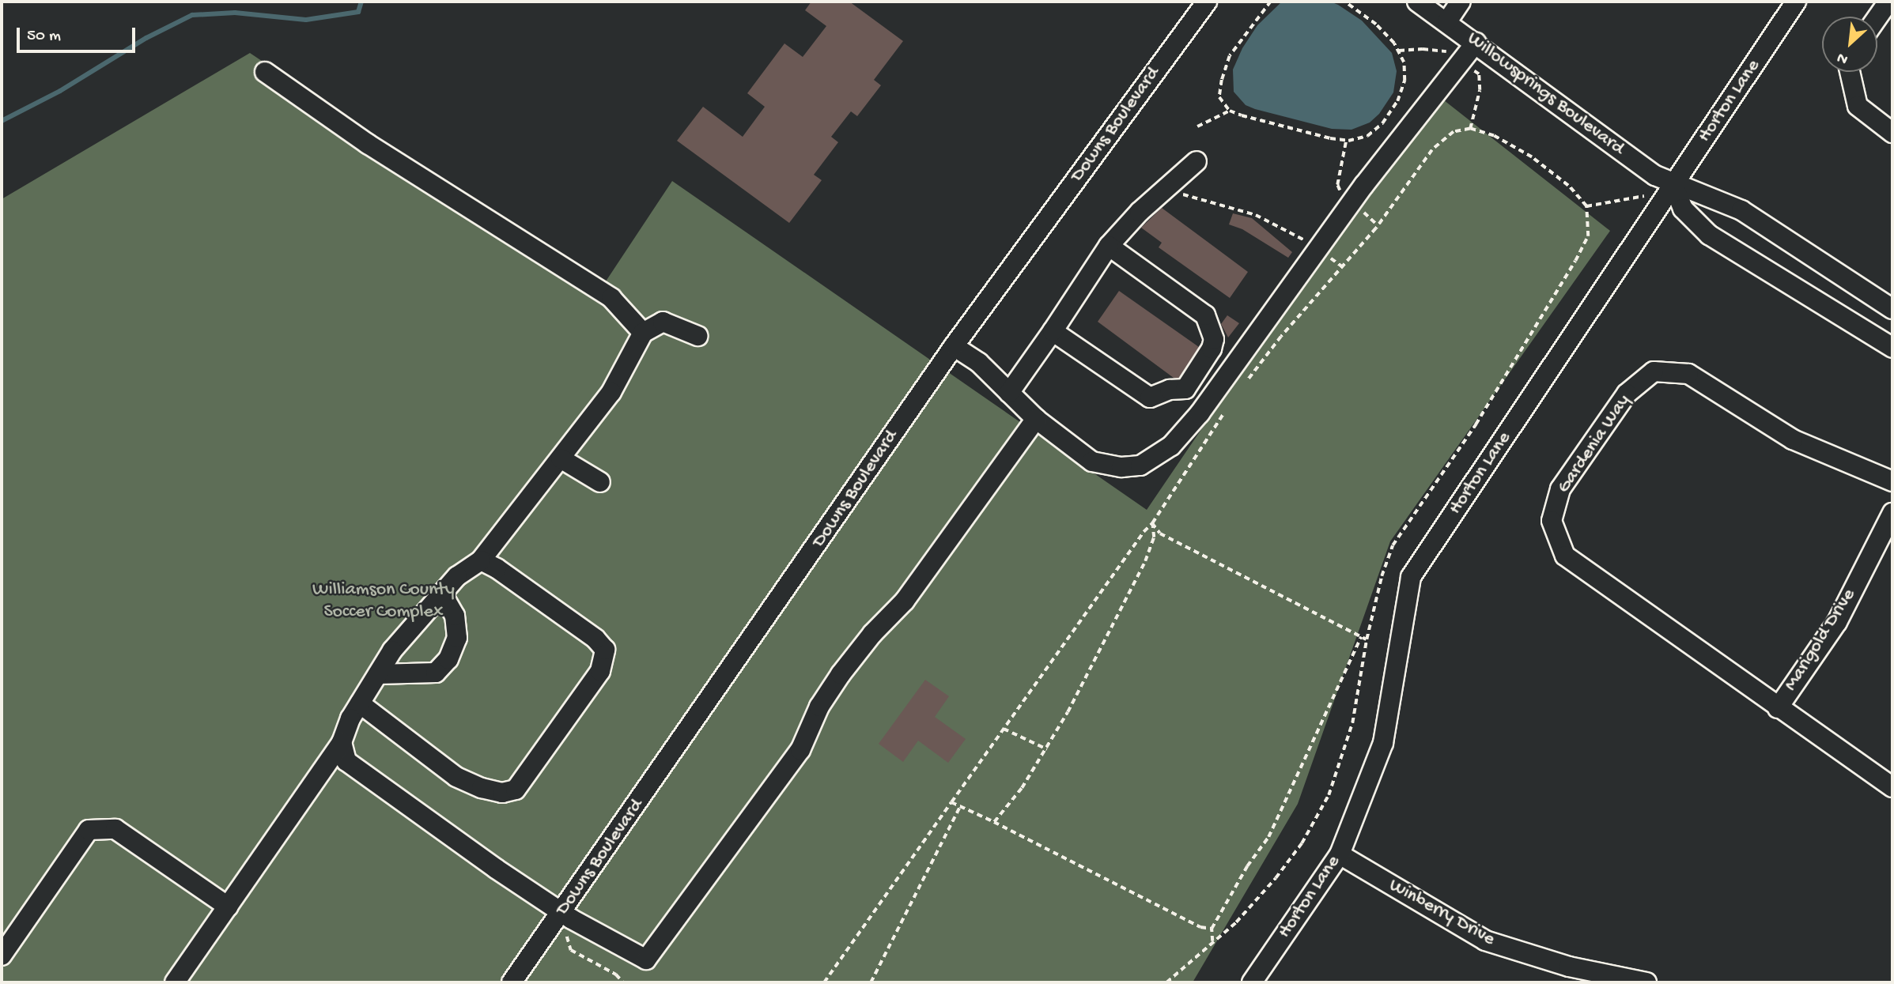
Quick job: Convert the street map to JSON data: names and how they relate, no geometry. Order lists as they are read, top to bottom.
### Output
{
  "streets": {
    "street": [
      "Willowsprings Boulevard",
      "Horton Lane",
      "Downs Boulevard",
      "Gardenia Way",
      "Marigold Drive",
      "Winberry Drive"
    ]
  },
  "crossings": [
    ["Willowsprings Boulevard", "Horton Lane"],
    ["Horton Lane", "Winberry Drive"],
    ["Gardenia Way", "Marigold Drive"]
  ],
  "parks": ["Williamson County Soccer Complex"],
  "scale_bar": "50 m",
  "north": "bottom left"
}
